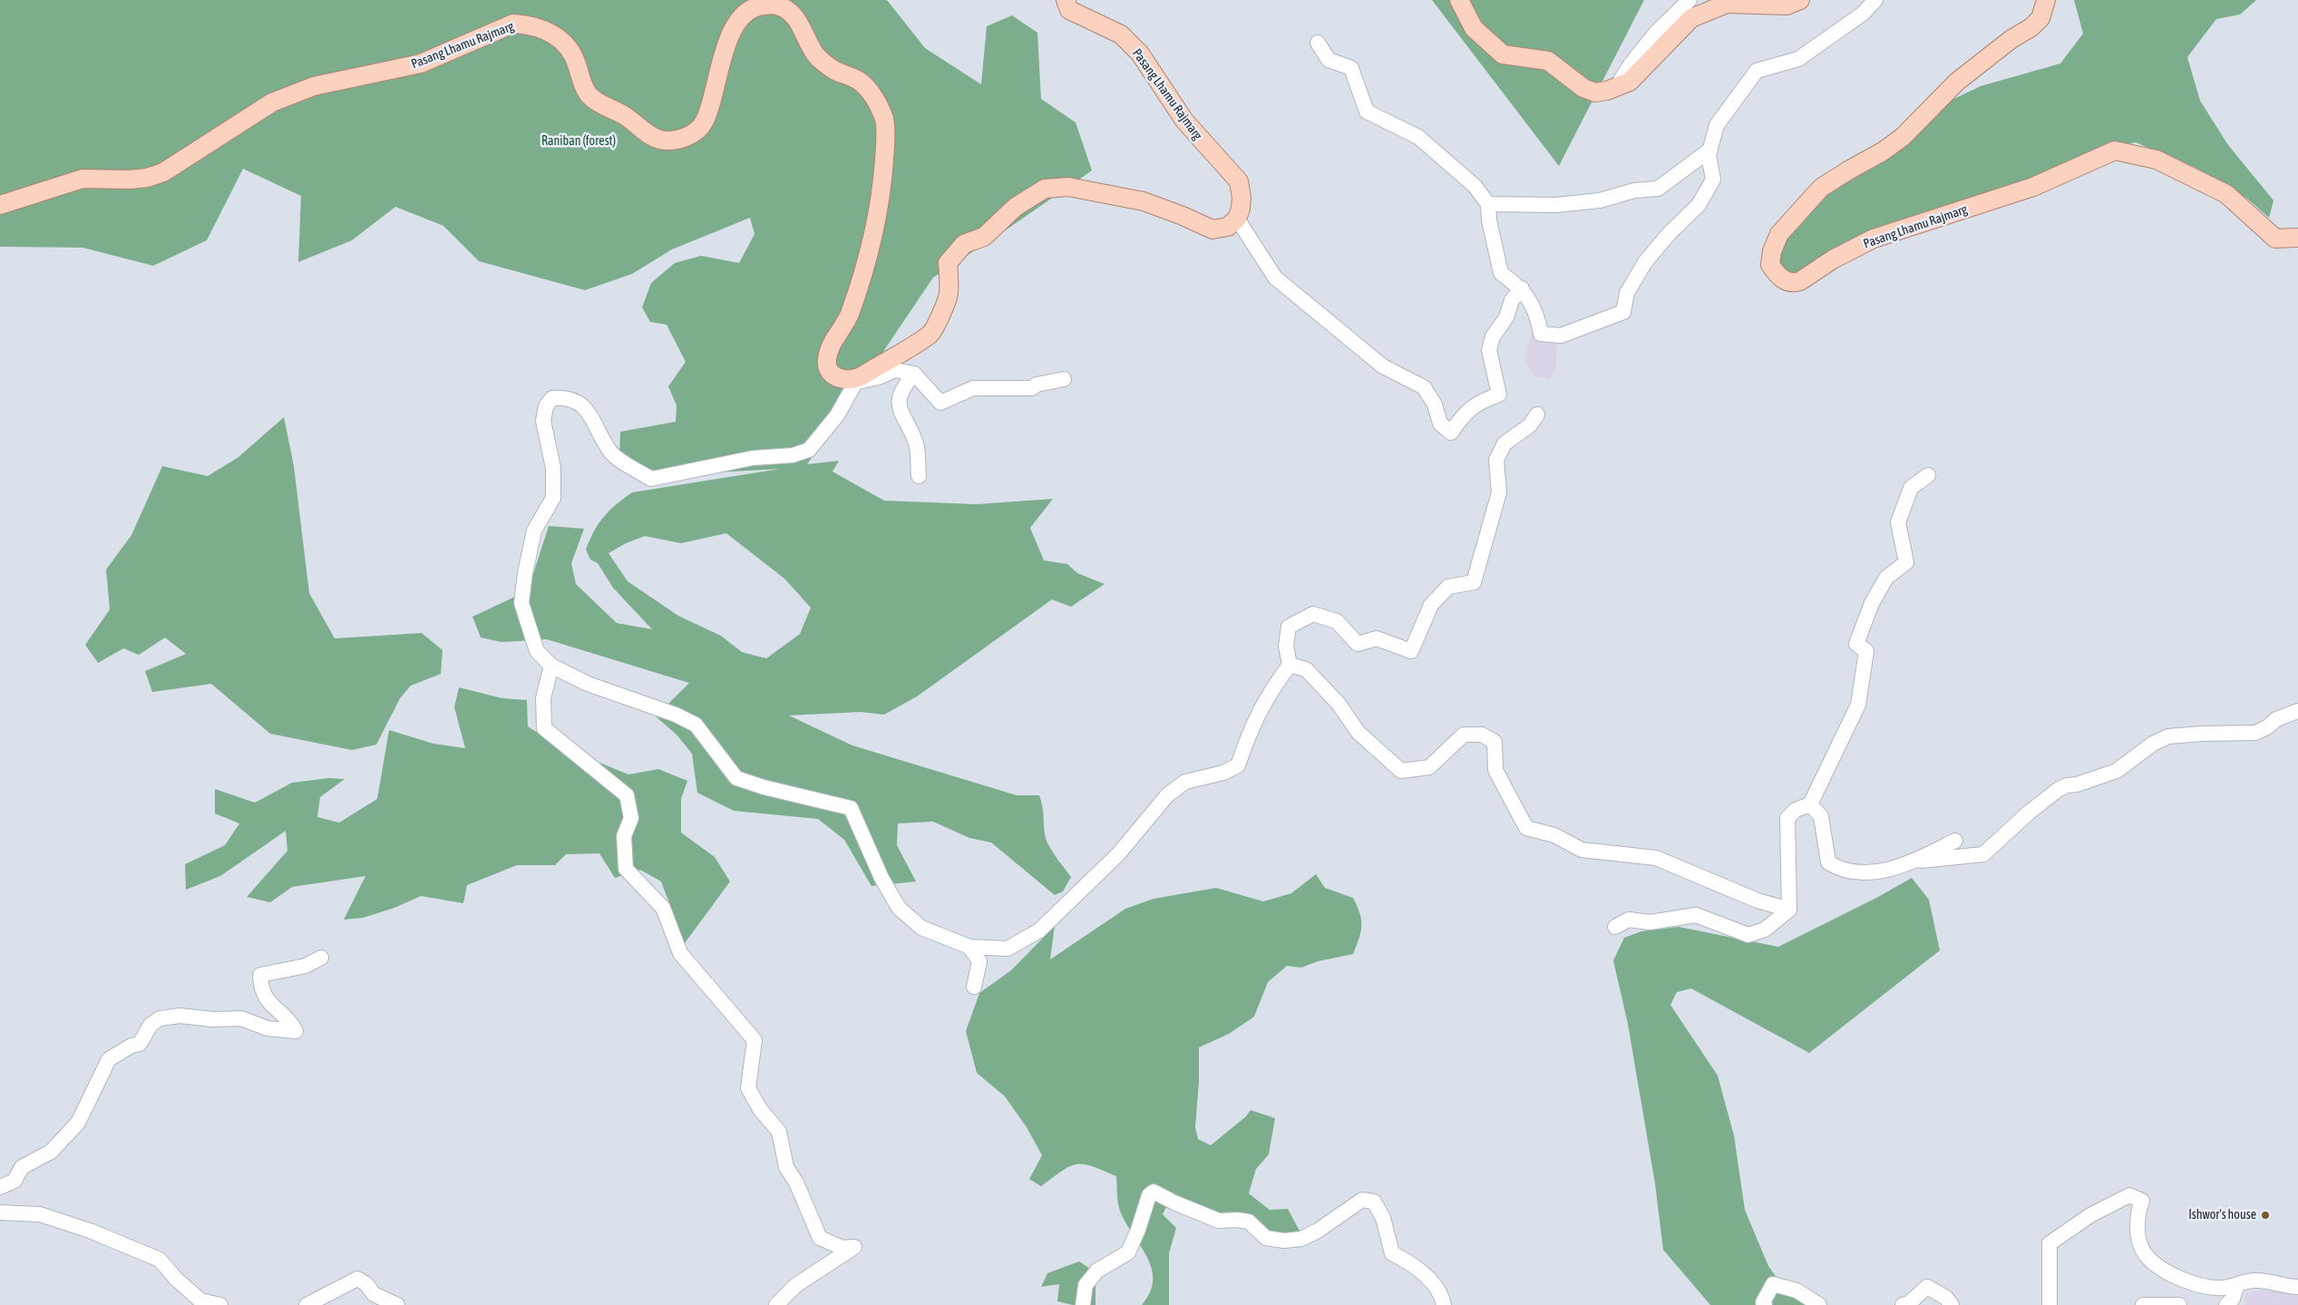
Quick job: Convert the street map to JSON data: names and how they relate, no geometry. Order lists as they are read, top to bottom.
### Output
{
  "streets": {
    "main road": ["Pasang Lhamu Rajmarg"]
  },
  "parks": ["Raniban (forest)"],
  "places": ["Ishwor's house"]
}
